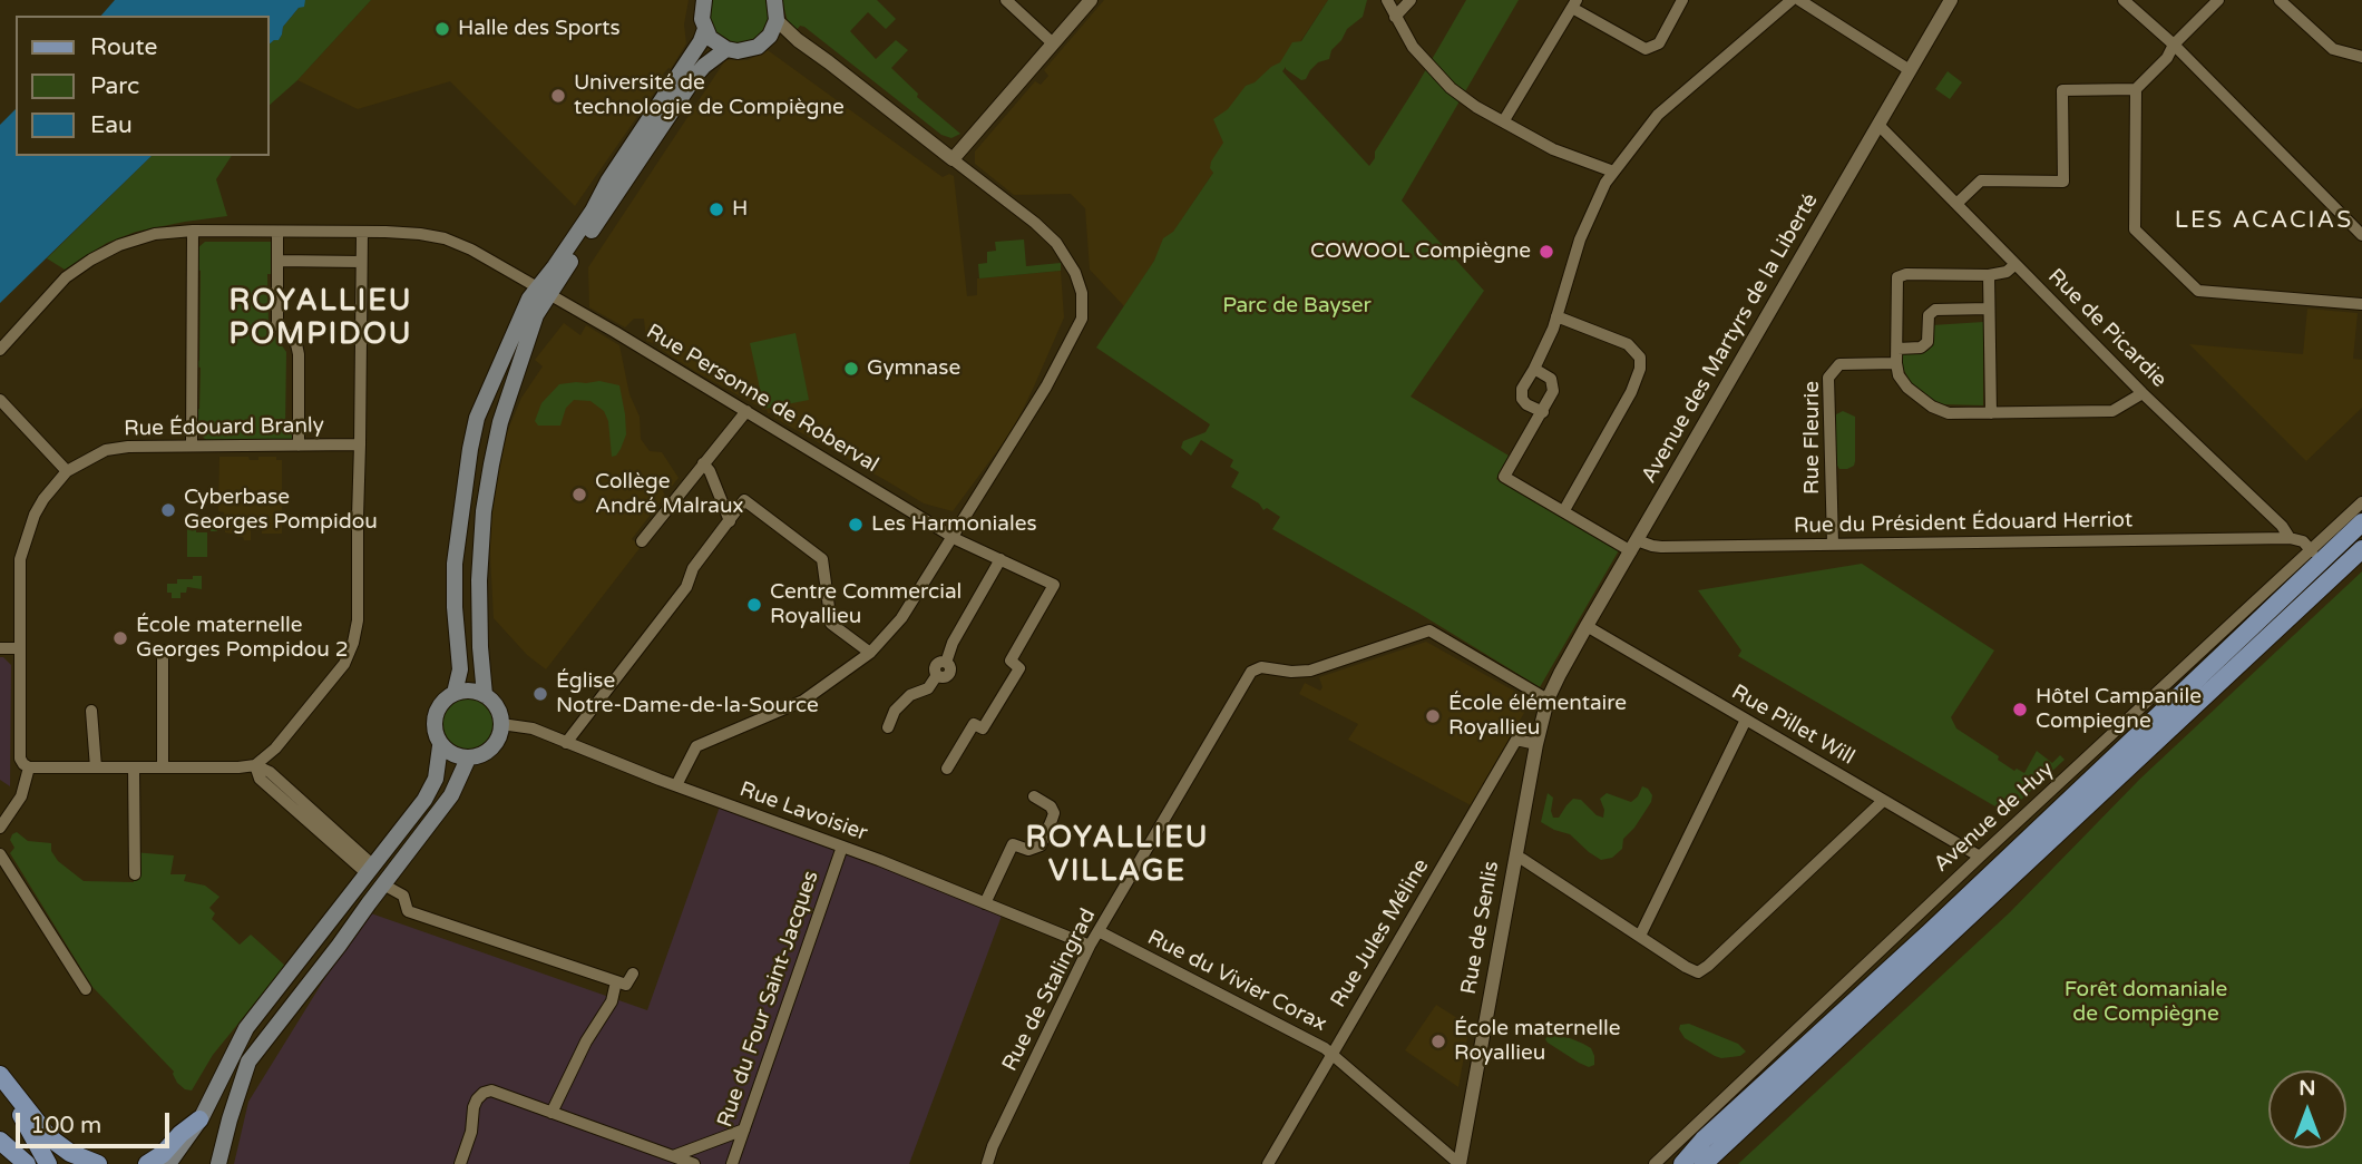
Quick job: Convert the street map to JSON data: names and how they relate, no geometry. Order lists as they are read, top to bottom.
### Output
{
  "streets": {
    "street": [
      "Rue de Picardie",
      "Avenue des Martyrs de la Liberté",
      "Rue Personne de Roberval",
      "Rue Édouard Branly",
      "Rue Fleurie",
      "Rue du Président Édouard Herriot",
      "Rue Pillet Will",
      "Rue Lavoisier",
      "Avenue de Huy",
      "Rue de Senlis",
      "Rue Jules Méline",
      "Rue du Vivier Corax",
      "Rue de Stalingrad",
      "Rue du Four Saint-Jacques"
    ]
  },
  "crossings": [
    ["Rue de Picardie", "Avenue des Martyrs de la Liberté"],
    ["Rue de Picardie", "Rue du Président Édouard Herriot"],
    ["Rue de Picardie", "Avenue de Huy"],
    ["Avenue des Martyrs de la Liberté", "Rue du Président Édouard Herriot"],
    ["Avenue des Martyrs de la Liberté", "Rue Pillet Will"],
    ["Avenue des Martyrs de la Liberté", "Rue de Senlis"],
    ["Avenue des Martyrs de la Liberté", "Rue de Stalingrad"],
    ["Rue Fleurie", "Rue du Président Édouard Herriot"],
    ["Rue Pillet Will", "Avenue de Huy"],
    ["Rue Lavoisier", "Rue de Stalingrad"],
    ["Rue Lavoisier", "Rue du Four Saint-Jacques"],
    ["Rue de Senlis", "Rue Jules Méline"],
    ["Rue de Senlis", "Rue du Vivier Corax"],
    ["Rue de Senlis", "Rue de Stalingrad"],
    ["Rue Jules Méline", "Rue du Vivier Corax"],
    ["Rue du Vivier Corax", "Rue de Stalingrad"]
  ],
  "districts": ["LES ACACIAS", "ROYALLIEU POMPIDOU", "ROYALLIEU VILLAGE"],
  "parks": ["Parc de Bayser", "Forêt domaniale de Compiègne"],
  "places": [
    "Halle des Sports",
    "Université de technologie de Compiègne",
    "H",
    "COWOOL Compiègne",
    "Gymnase",
    "Collège André Malraux",
    "Cyberbase Georges Pompidou",
    "Les Harmoniales",
    "Centre Commercial Royallieu",
    "École maternelle Georges Pompidou 2",
    "Église Notre-Dame-de-la-Source",
    "Hôtel Campanile Compiegne",
    "École élémentaire Royallieu",
    "École maternelle Royallieu"
  ],
  "legend": ["Route", "Parc", "Eau"],
  "scale_bar": "100 m",
  "north": "top"
}
